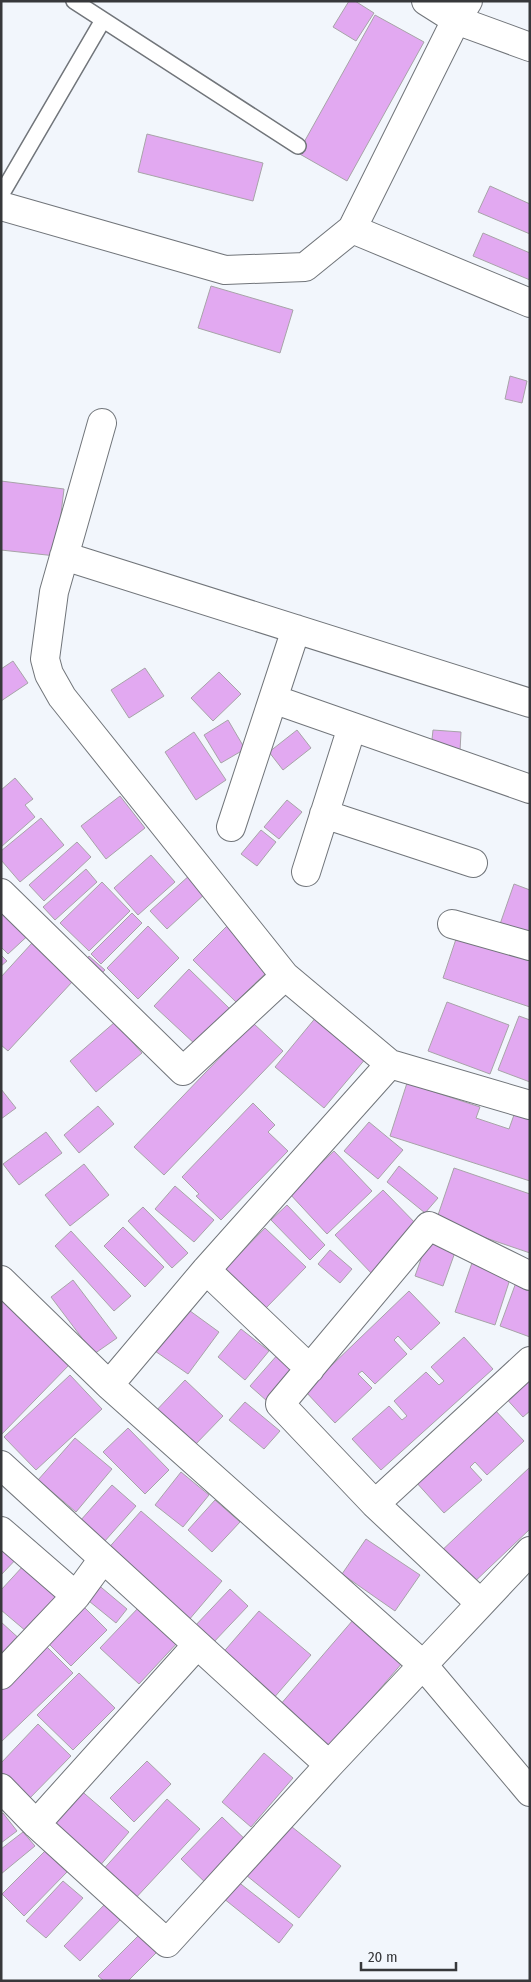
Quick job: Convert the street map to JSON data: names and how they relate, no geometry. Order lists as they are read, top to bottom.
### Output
{
  "scale_bar": "20 m"
}
